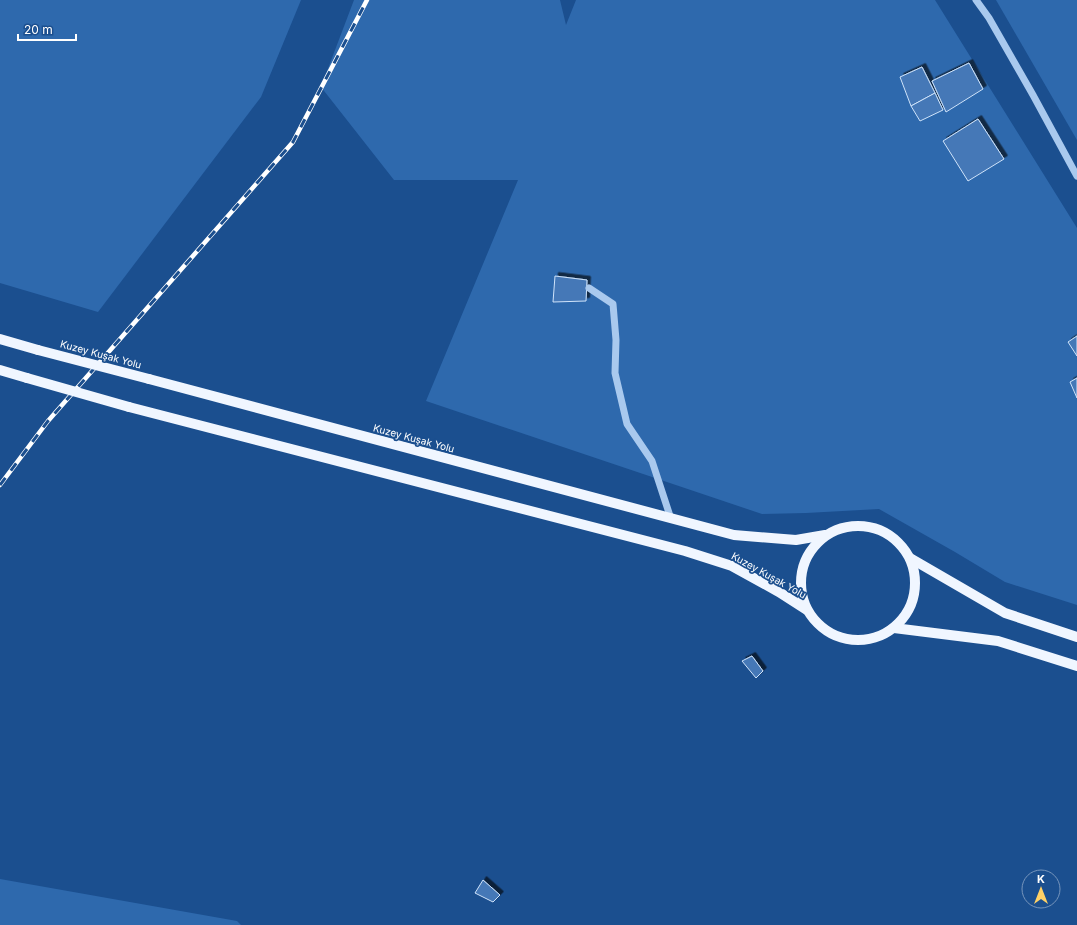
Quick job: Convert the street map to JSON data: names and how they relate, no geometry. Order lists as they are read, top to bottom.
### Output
{
  "streets": {
    "main road": ["Kuzey Kuşak Yolu"]
  },
  "scale_bar": "20 m",
  "north": "top"
}
